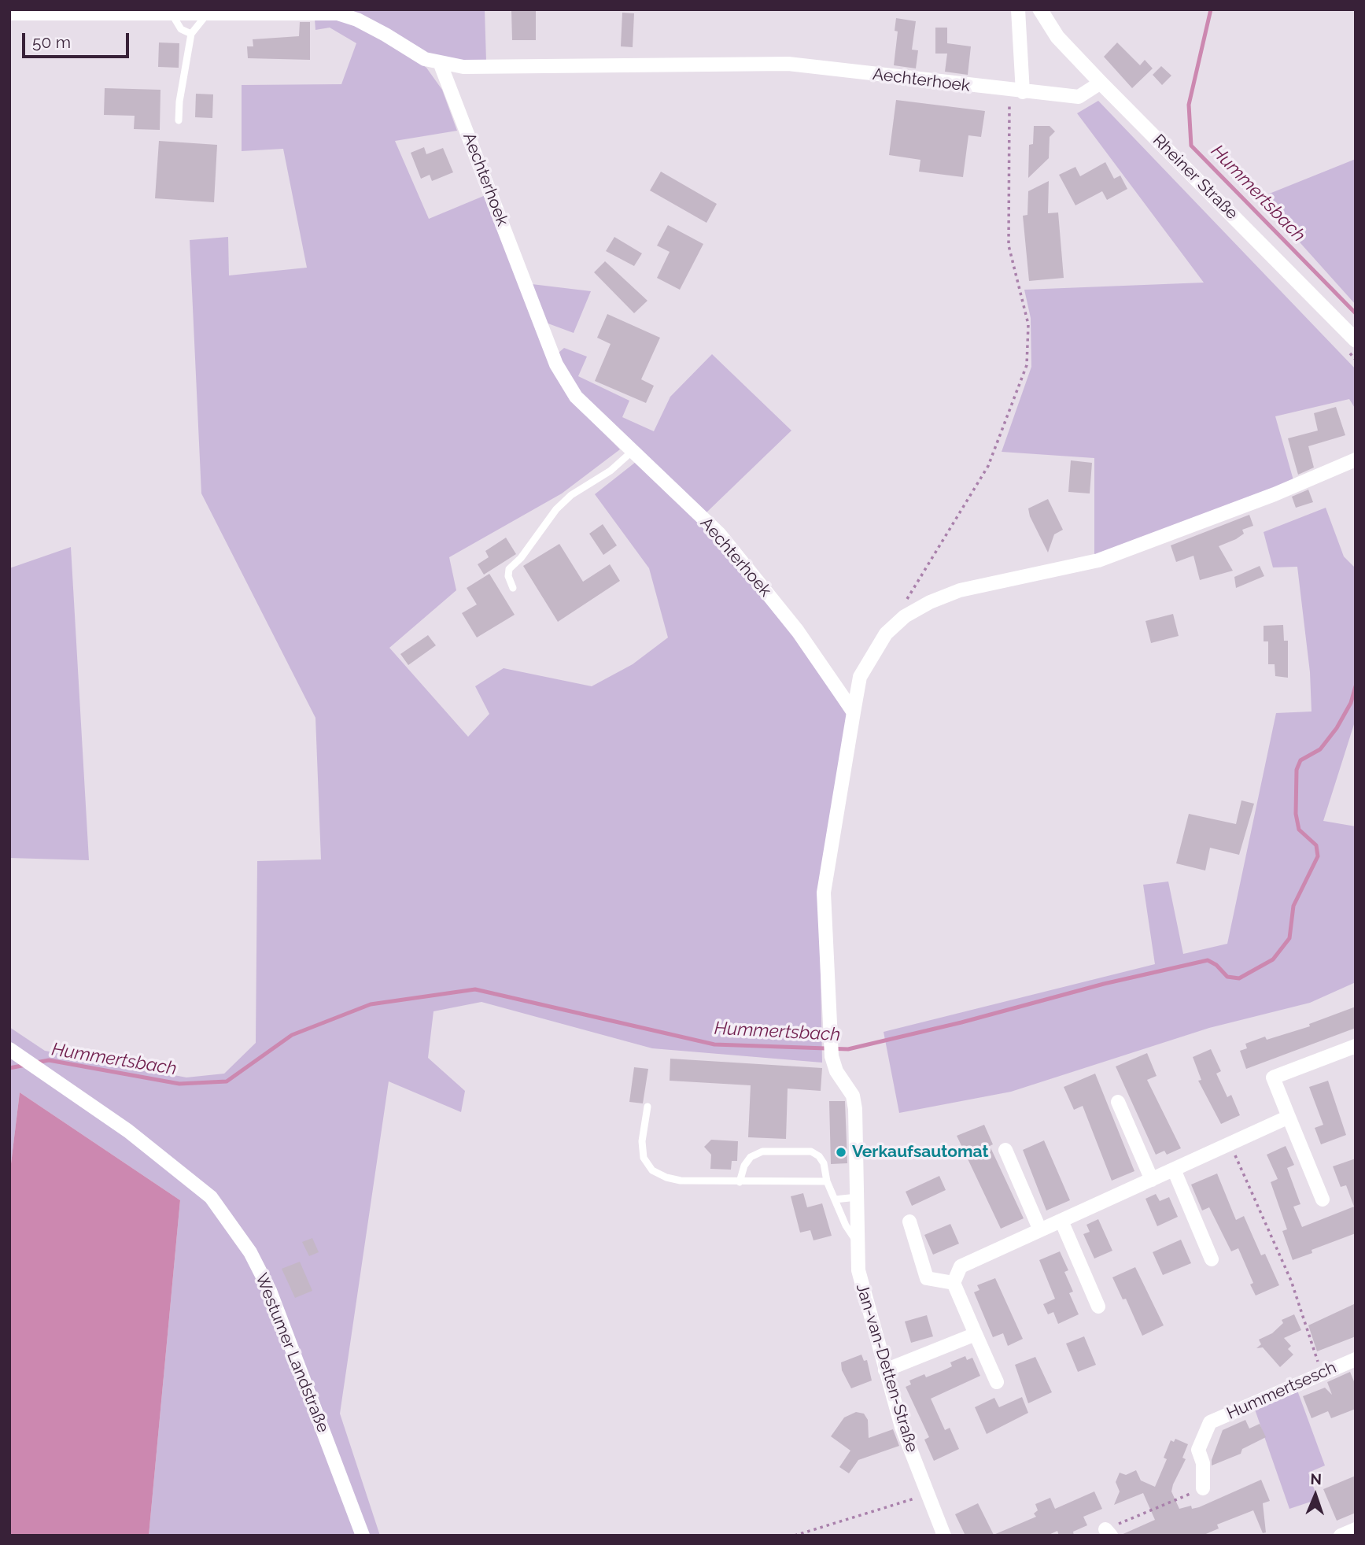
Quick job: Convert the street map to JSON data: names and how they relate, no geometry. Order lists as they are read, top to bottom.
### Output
{
  "streets": {
    "street": [
      "Aechterhoek",
      "Rheiner Straße",
      "Westumer Landstraße",
      "Jan-van-Detten-Straße",
      "Hummertsesch"
    ]
  },
  "crossings": [
    ["Aechterhoek", "Rheiner Straße"],
    ["Aechterhoek", "Jan-van-Detten-Straße"]
  ],
  "water": ["Hummertsbach"],
  "places": ["Verkaufsautomat"],
  "scale_bar": "50 m",
  "north": "top"
}
